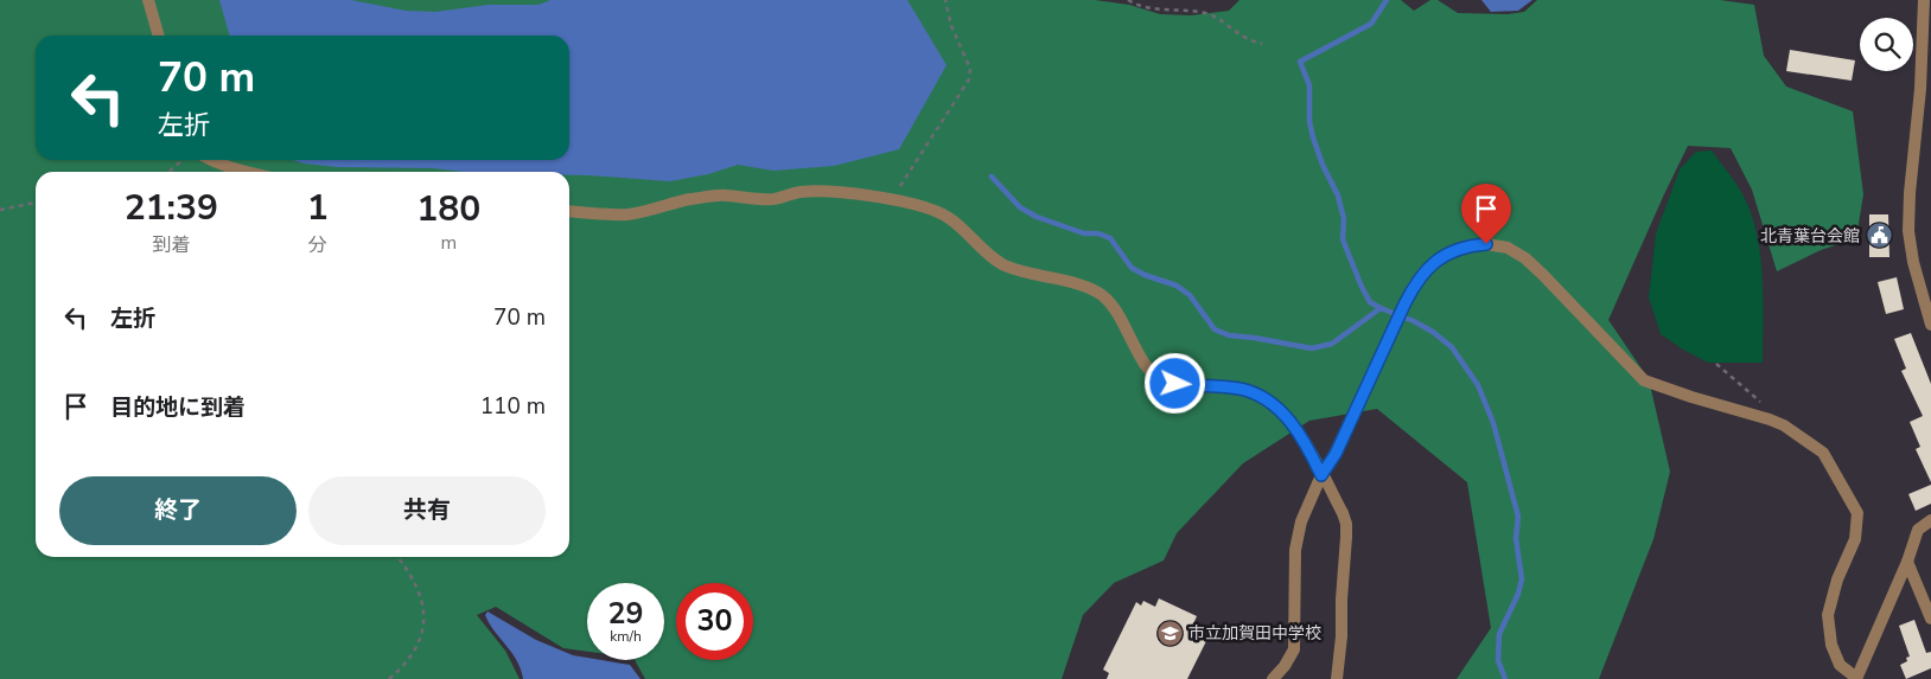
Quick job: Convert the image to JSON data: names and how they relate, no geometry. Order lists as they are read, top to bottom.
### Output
{
  "places": {
    "public building": ["北青葉台会館"],
    "school or university": ["市立加賀田中学校"]
  },
  "page": {
    "turn": ["70 m", "左折"],
    "eta": [
      "21:39",
      "到着",
      "1",
      "分",
      "180",
      "m"
    ],
    "list": [
      {
        "name": "左折",
        "value": "70 m"
      },
      {
        "name": "目的地に到着",
        "value": "110 m"
      }
    ],
    "buttons": ["終了", "共有"],
    "speed": "29 km/h",
    "limit": "30"
  }
}
